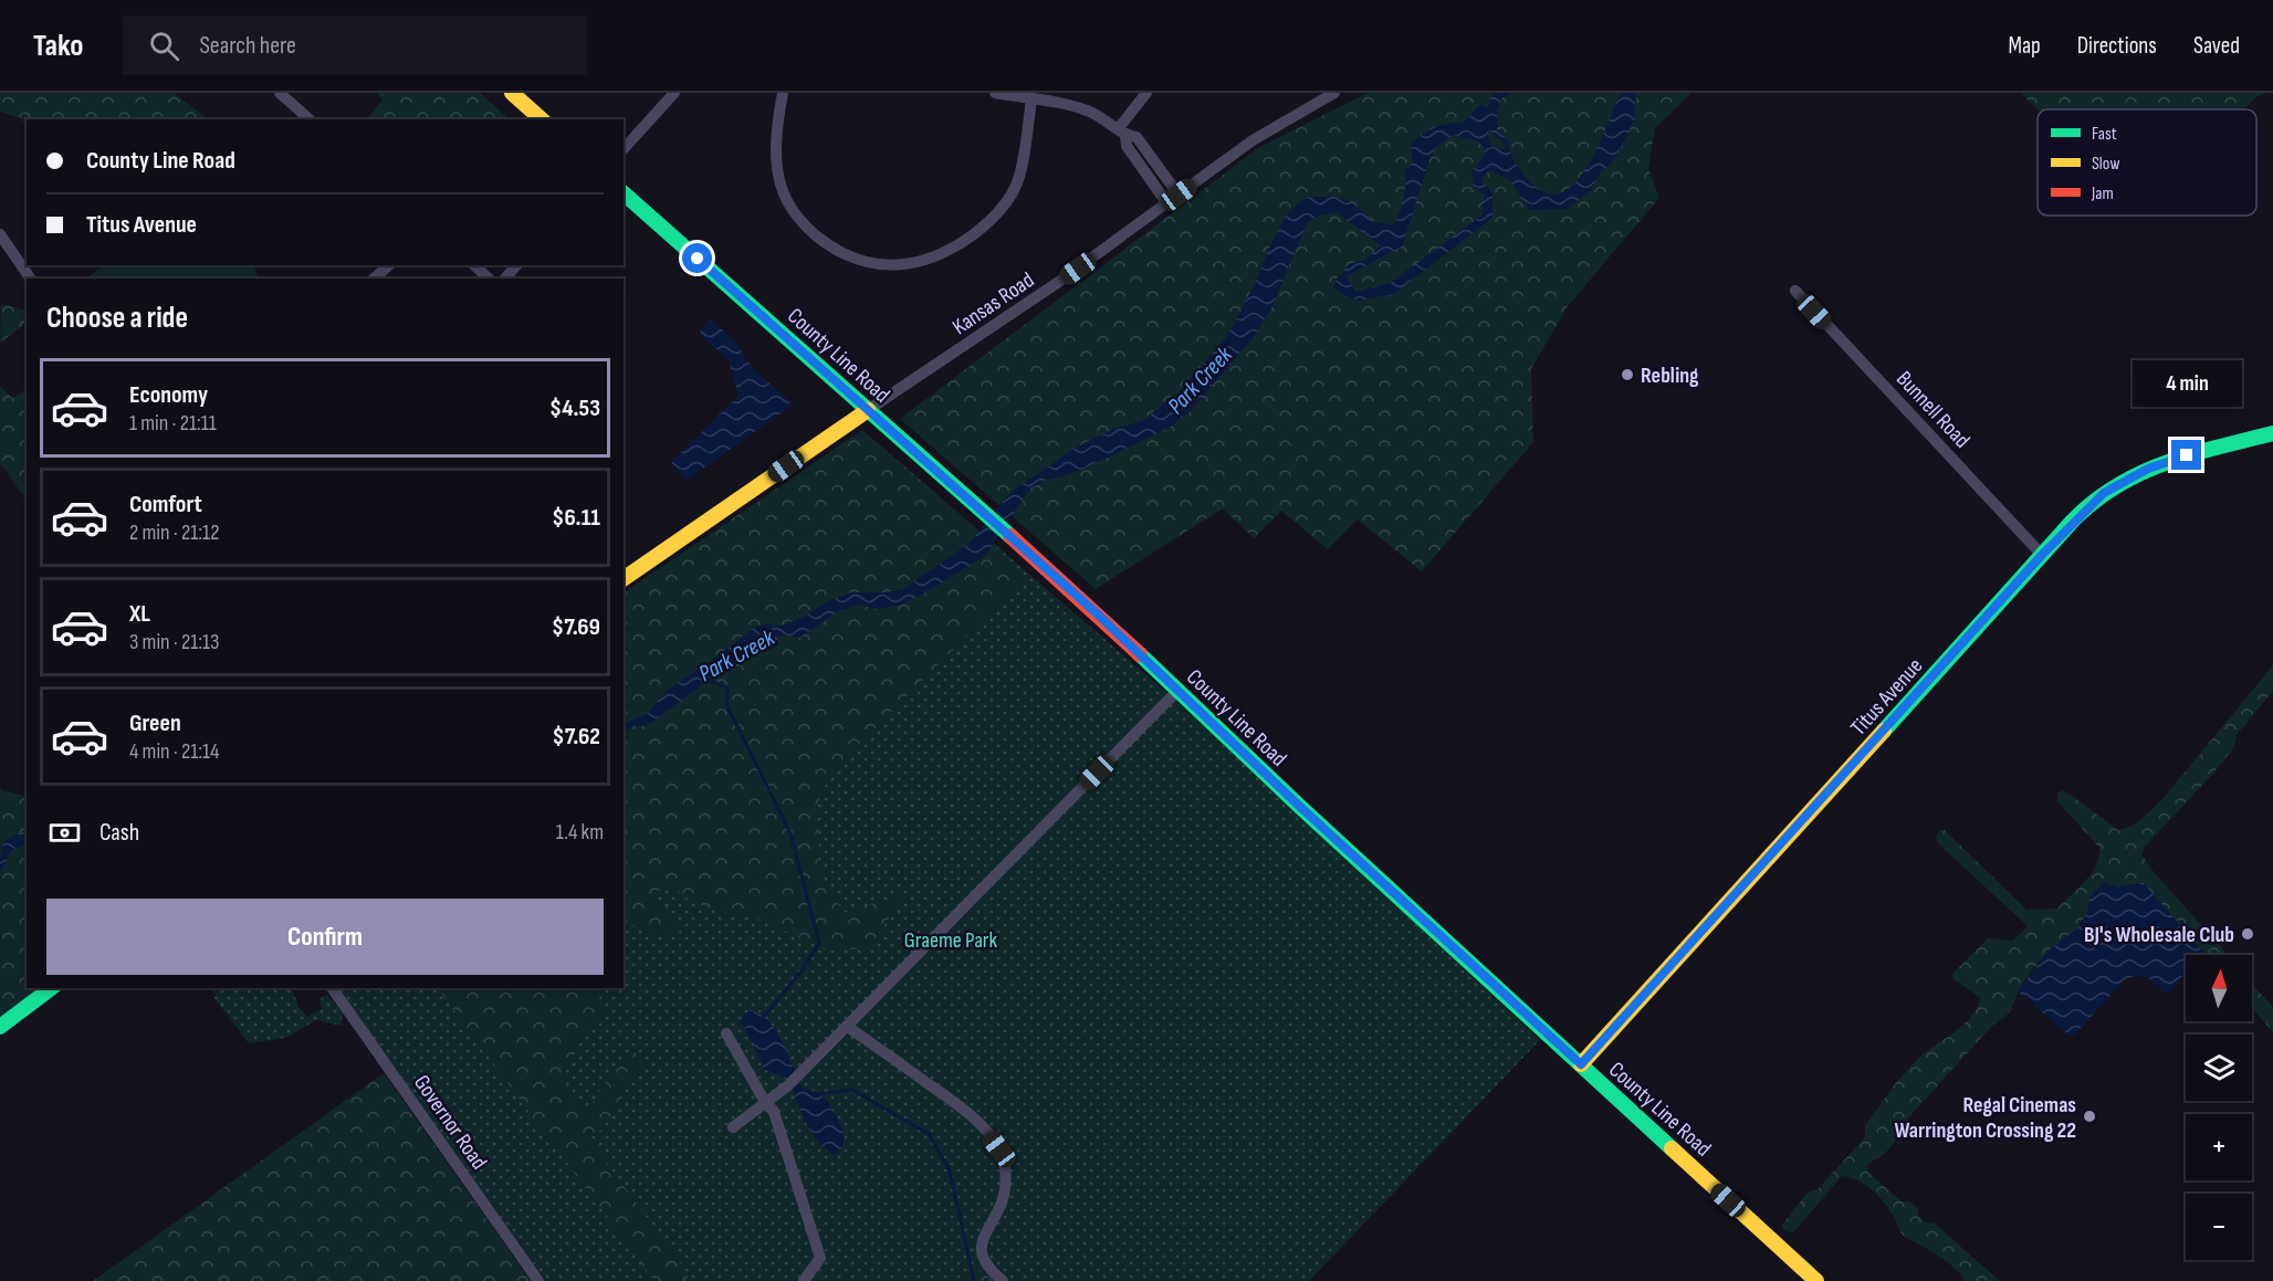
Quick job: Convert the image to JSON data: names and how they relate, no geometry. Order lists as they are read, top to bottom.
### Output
{
  "streets": {
    "main road": ["County Line Road", "Titus Avenue"],
    "street": ["Kansas Road", "Bunnell Road", "Governor Road"]
  },
  "crossings": [
    ["Kansas Road", "County Line Road"],
    ["County Line Road", "Titus Avenue"],
    ["Bunnell Road", "Titus Avenue"]
  ],
  "water": ["Park Creek"],
  "parks": ["Graeme Park"],
  "places": ["Rebling", "BJ's Wholesale Club", "Regal Cinemas Warrington Crossing 22"],
  "legend": ["Fast", "Slow", "Jam"],
  "north": "top",
  "page": {
    "header": "Tako",
    "search": "Search here",
    "nav": ["Map", "Directions", "Saved"],
    "banner": ["County Line Road", "Titus Avenue"],
    "heading": "Choose a ride",
    "list": [
      {
        "name": "Economy",
        "note": "1 min · 21:11",
        "value": "$4.53"
      },
      {
        "name": "Comfort",
        "note": "2 min · 21:12",
        "value": "$6.11"
      },
      {
        "name": "XL",
        "note": "3 min · 21:13",
        "value": "$7.69"
      },
      {
        "name": "Green",
        "note": "4 min · 21:14",
        "value": "$7.62"
      }
    ],
    "bubble": "4 min",
    "pay": ["Cash", "1.4 km"],
    "buttons": "Confirm",
    "map_buttons": ["+", "−"]
  }
}
